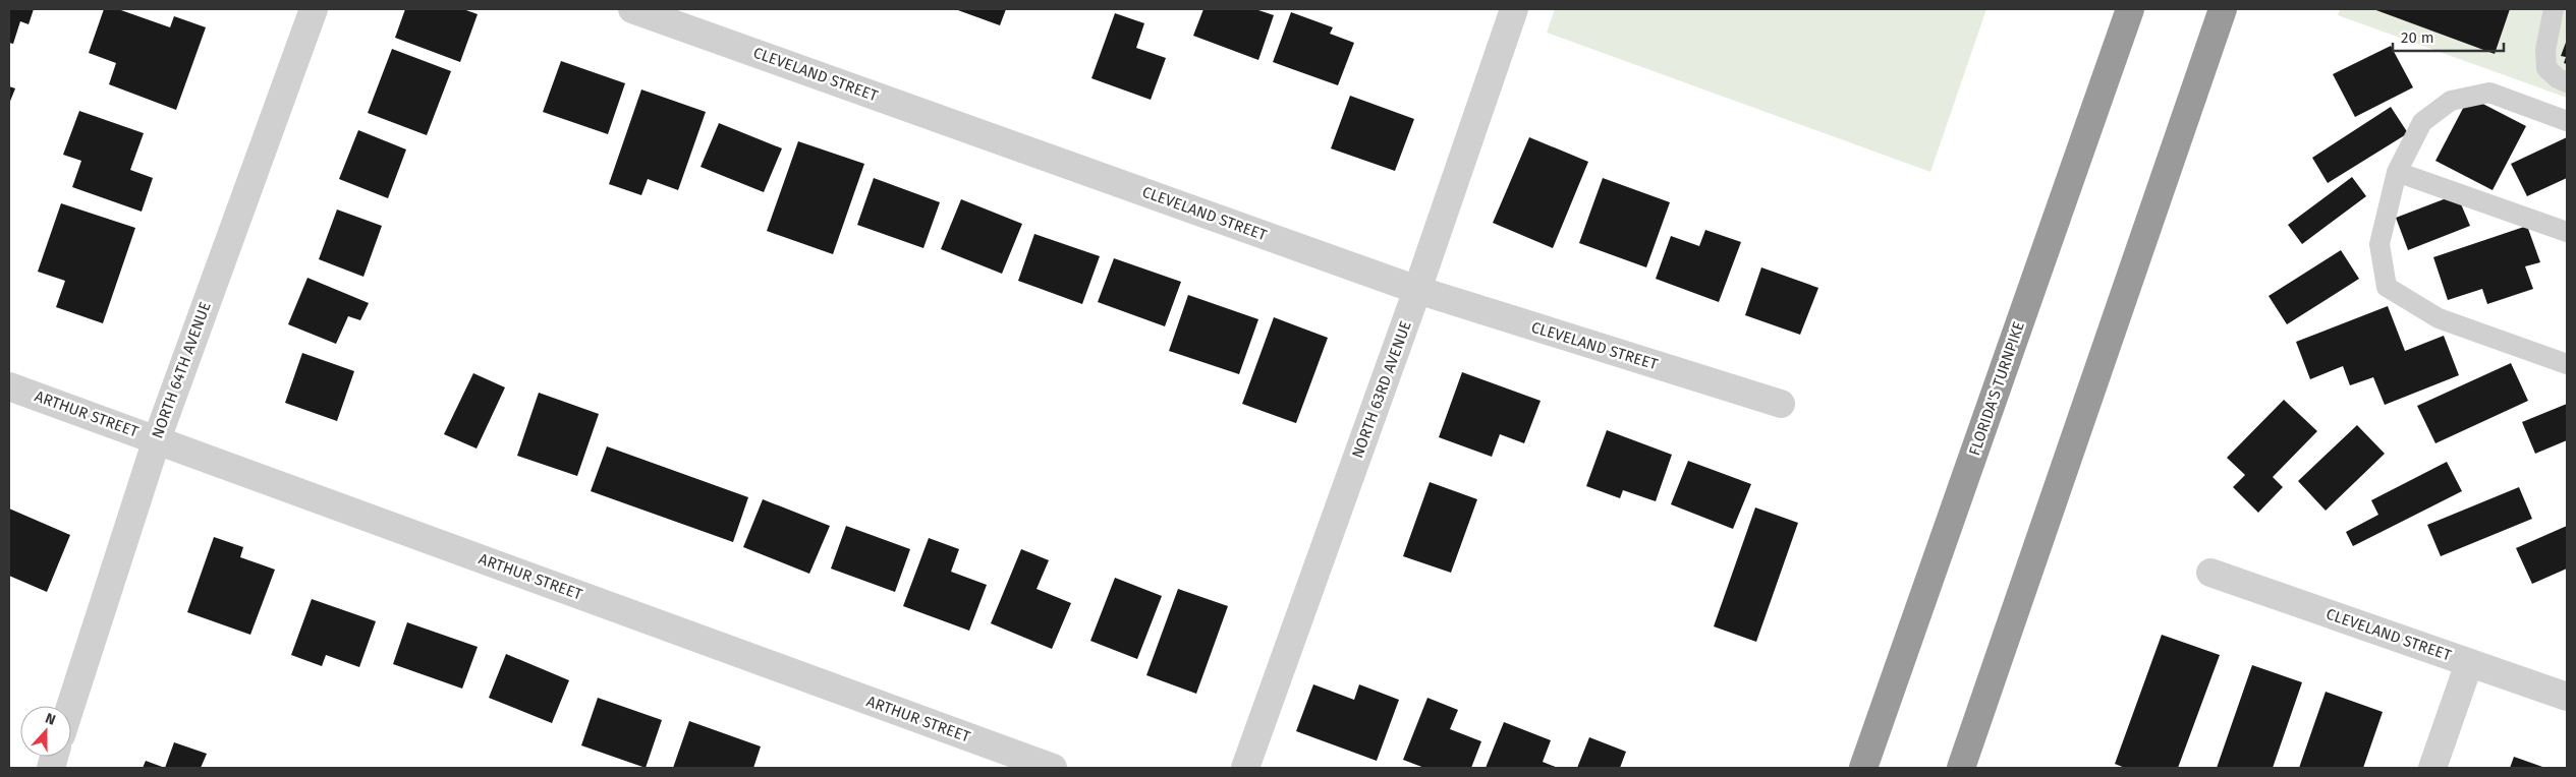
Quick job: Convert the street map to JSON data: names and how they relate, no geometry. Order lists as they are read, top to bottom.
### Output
{
  "streets": {
    "highway": ["FLORIDA'S TURNPIKE"],
    "street": [
      "CLEVELAND STREET",
      "NORTH 64TH AVENUE",
      "NORTH 63RD AVENUE",
      "ARTHUR STREET"
    ]
  },
  "crossings": [
    ["CLEVELAND STREET", "NORTH 63RD AVENUE"],
    ["NORTH 64TH AVENUE", "ARTHUR STREET"]
  ],
  "scale_bar": "20 m",
  "north": "top"
}
